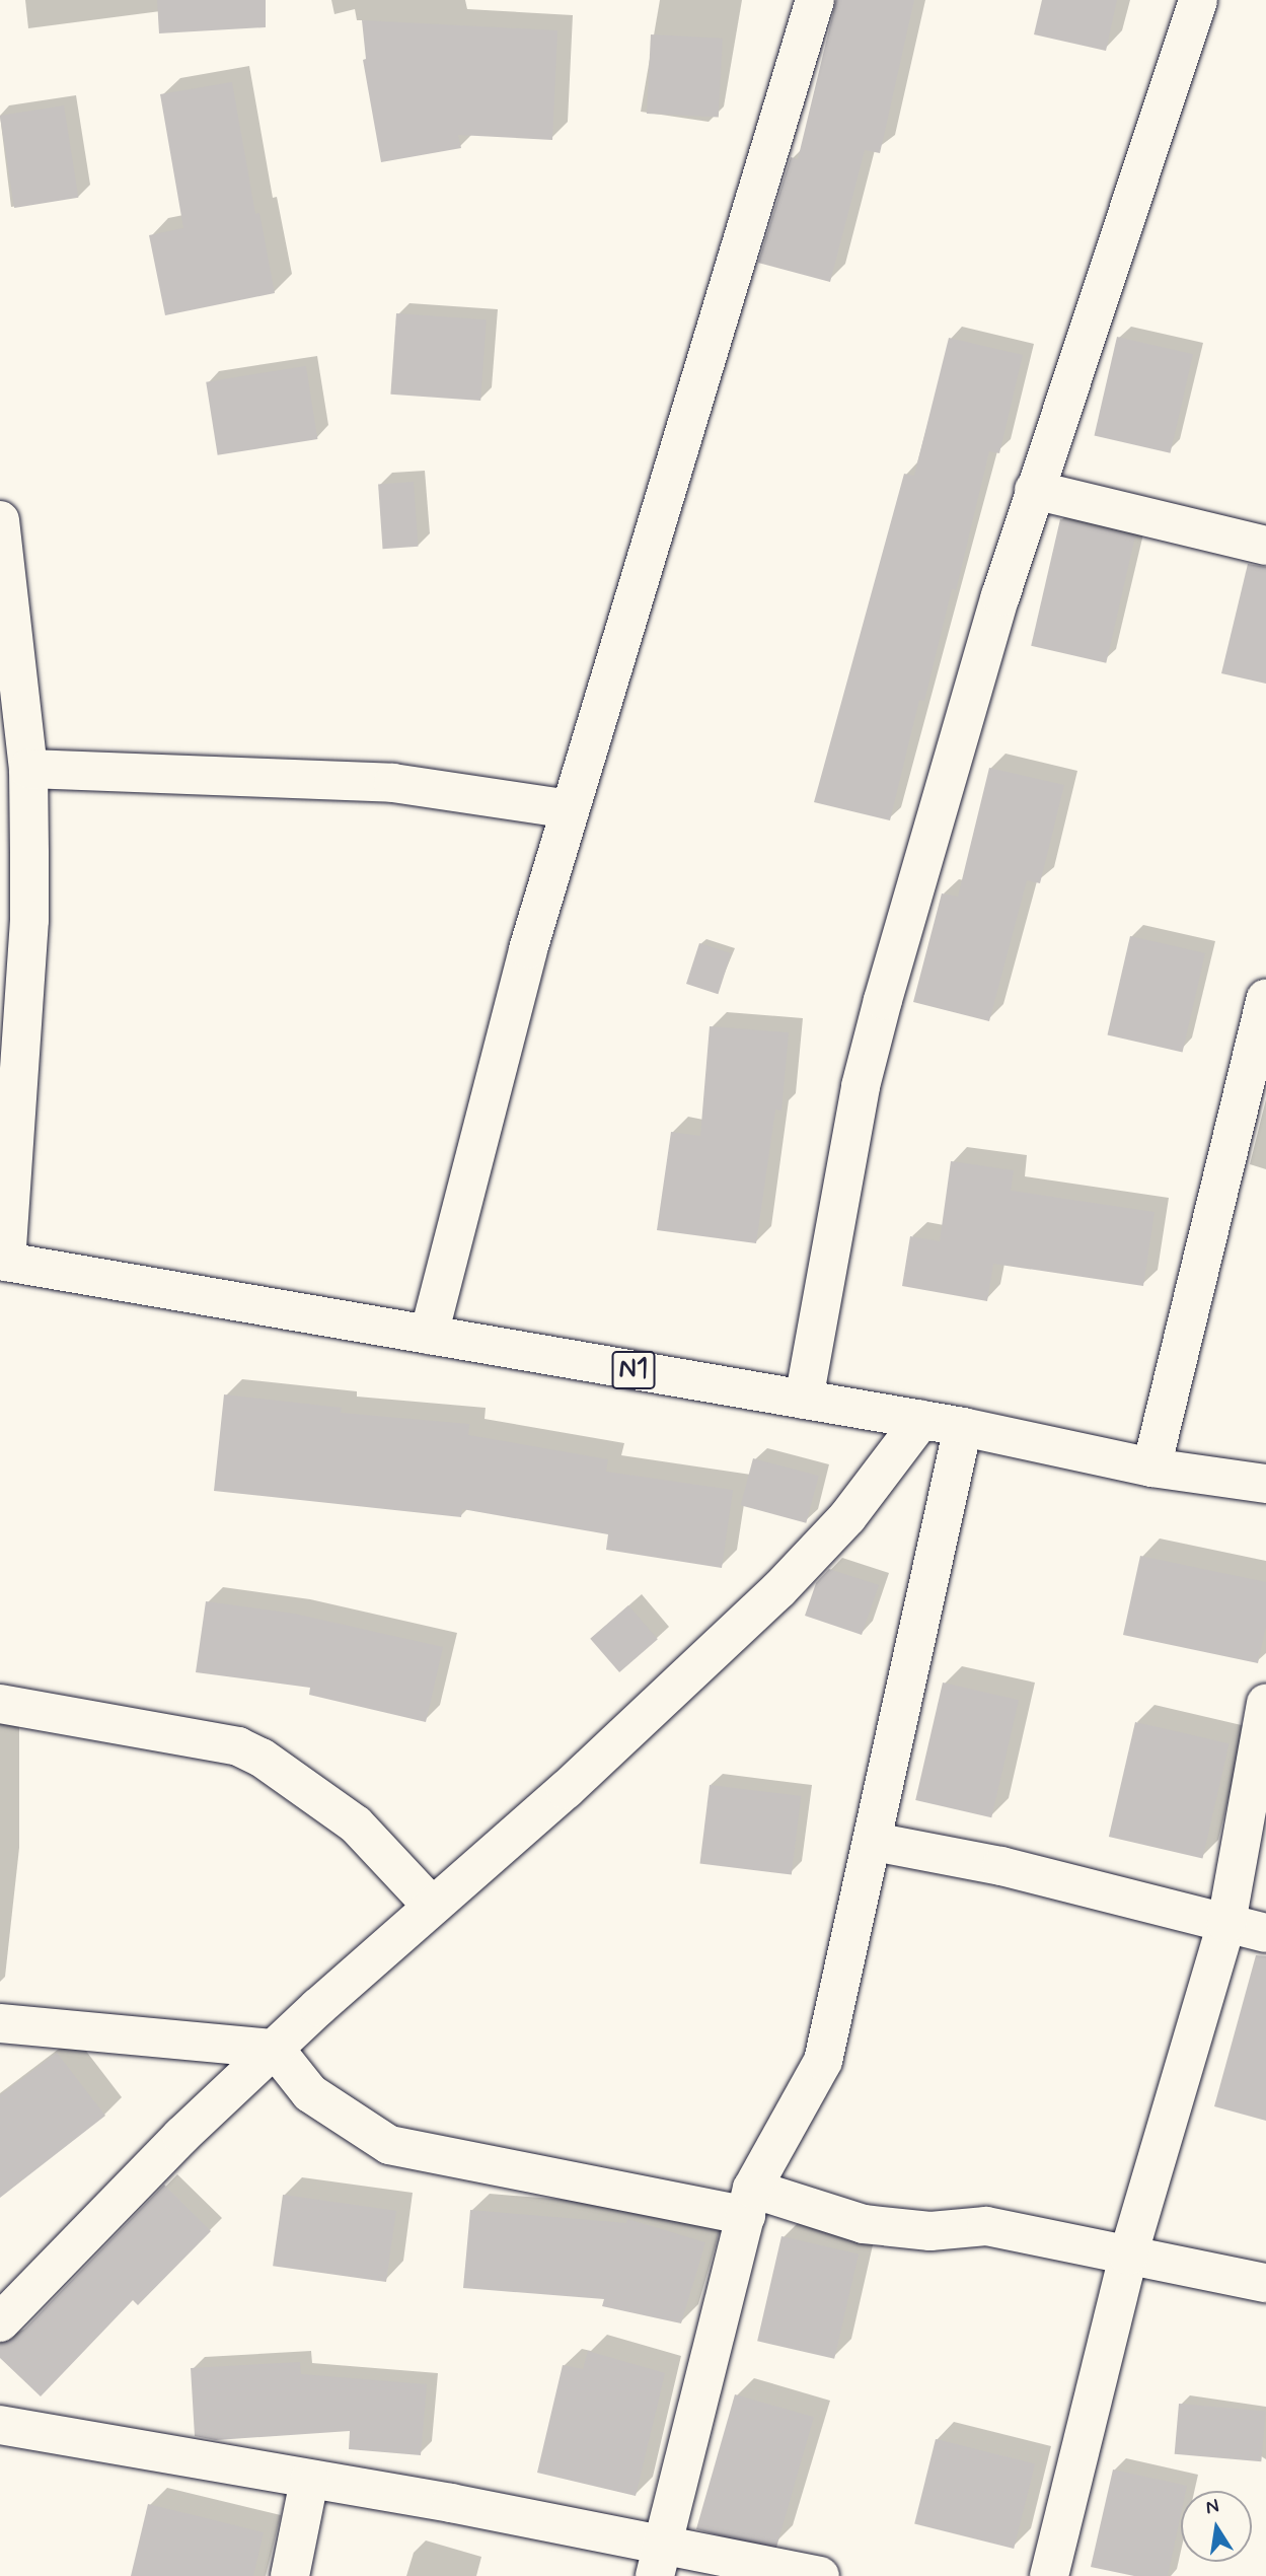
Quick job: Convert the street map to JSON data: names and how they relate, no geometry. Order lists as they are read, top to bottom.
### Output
{
  "streets": {
    "street": ["N1"]
  },
  "north": "top"
}
